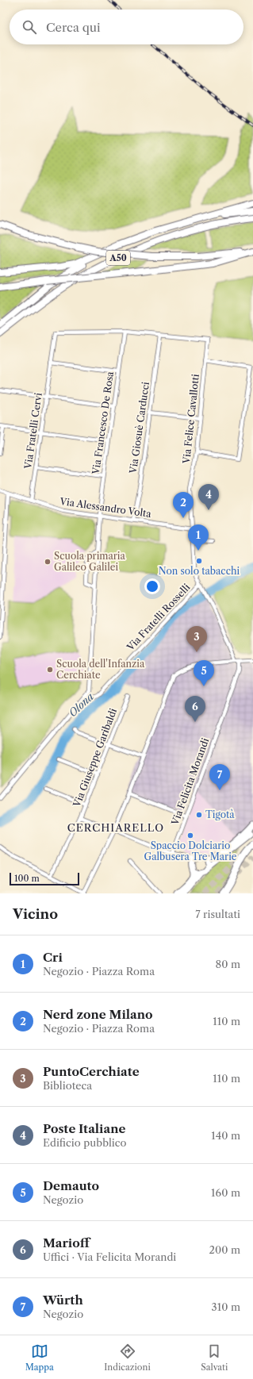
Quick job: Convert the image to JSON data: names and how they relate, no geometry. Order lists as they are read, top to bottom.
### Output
{
  "streets": {
    "highway": ["A50"],
    "street": [
      "Via Felice Cavallotti",
      "Via Francesco De Rosa",
      "Via Giosuè Carducci",
      "Via Fratelli Cervi",
      "Via Alessandro Volta",
      "Via Fratelli Rosselli",
      "Via Giuseppe Garibaldi",
      "Via Felicita Morandi"
    ]
  },
  "crossings": [
    ["Via Felice Cavallotti", "Via Giosuè Carducci"],
    ["Via Felice Cavallotti", "Via Alessandro Volta"],
    ["Via Felice Cavallotti", "Via Fratelli Rosselli"],
    ["Via Felice Cavallotti", "Via Felicita Morandi"],
    ["Via Francesco De Rosa", "Via Fratelli Cervi"],
    ["Via Francesco De Rosa", "Via Alessandro Volta"],
    ["Via Francesco De Rosa", "Via Fratelli Rosselli"],
    ["Via Giosuè Carducci", "Via Alessandro Volta"],
    ["Via Fratelli Cervi", "Via Alessandro Volta"]
  ],
  "districts": ["CERCHIARELLO"],
  "water": ["Olona"],
  "places": [
    "Non solo tabacchi",
    "Scuola primaria Galileo Galilei",
    "Scuola dell'Infanzia Cerchiate",
    "Tigotà",
    "Spaccio Dolciario Galbusera Tre Marie"
  ],
  "scale_bar": "100 m",
  "page": {
    "search": "Cerca qui",
    "pins": [
      "4",
      "2",
      "1",
      "3",
      "5",
      "6",
      "7"
    ],
    "scale": "100 m",
    "heading": ["Vicino", "7 risultati"],
    "list": [
      {
        "mark": "1",
        "name": "Cri",
        "note": "Negozio · Piazza Roma",
        "value": "80 m"
      },
      {
        "mark": "2",
        "name": "Nerd zone Milano",
        "note": "Negozio · Piazza Roma",
        "value": "110 m"
      },
      {
        "mark": "3",
        "name": "PuntoCerchiate",
        "note": "Biblioteca",
        "value": "110 m"
      },
      {
        "mark": "4",
        "name": "Poste Italiane",
        "note": "Edificio pubblico",
        "value": "140 m"
      },
      {
        "mark": "5",
        "name": "Demauto",
        "note": "Negozio",
        "value": "160 m"
      },
      {
        "mark": "6",
        "name": "Marioff",
        "note": "Uffici · Via Felicita Morandi",
        "value": "200 m"
      },
      {
        "mark": "7",
        "name": "Würth",
        "note": "Negozio",
        "value": "310 m"
      }
    ],
    "nav": ["Mappa", "Indicazioni", "Salvati"]
  }
}
